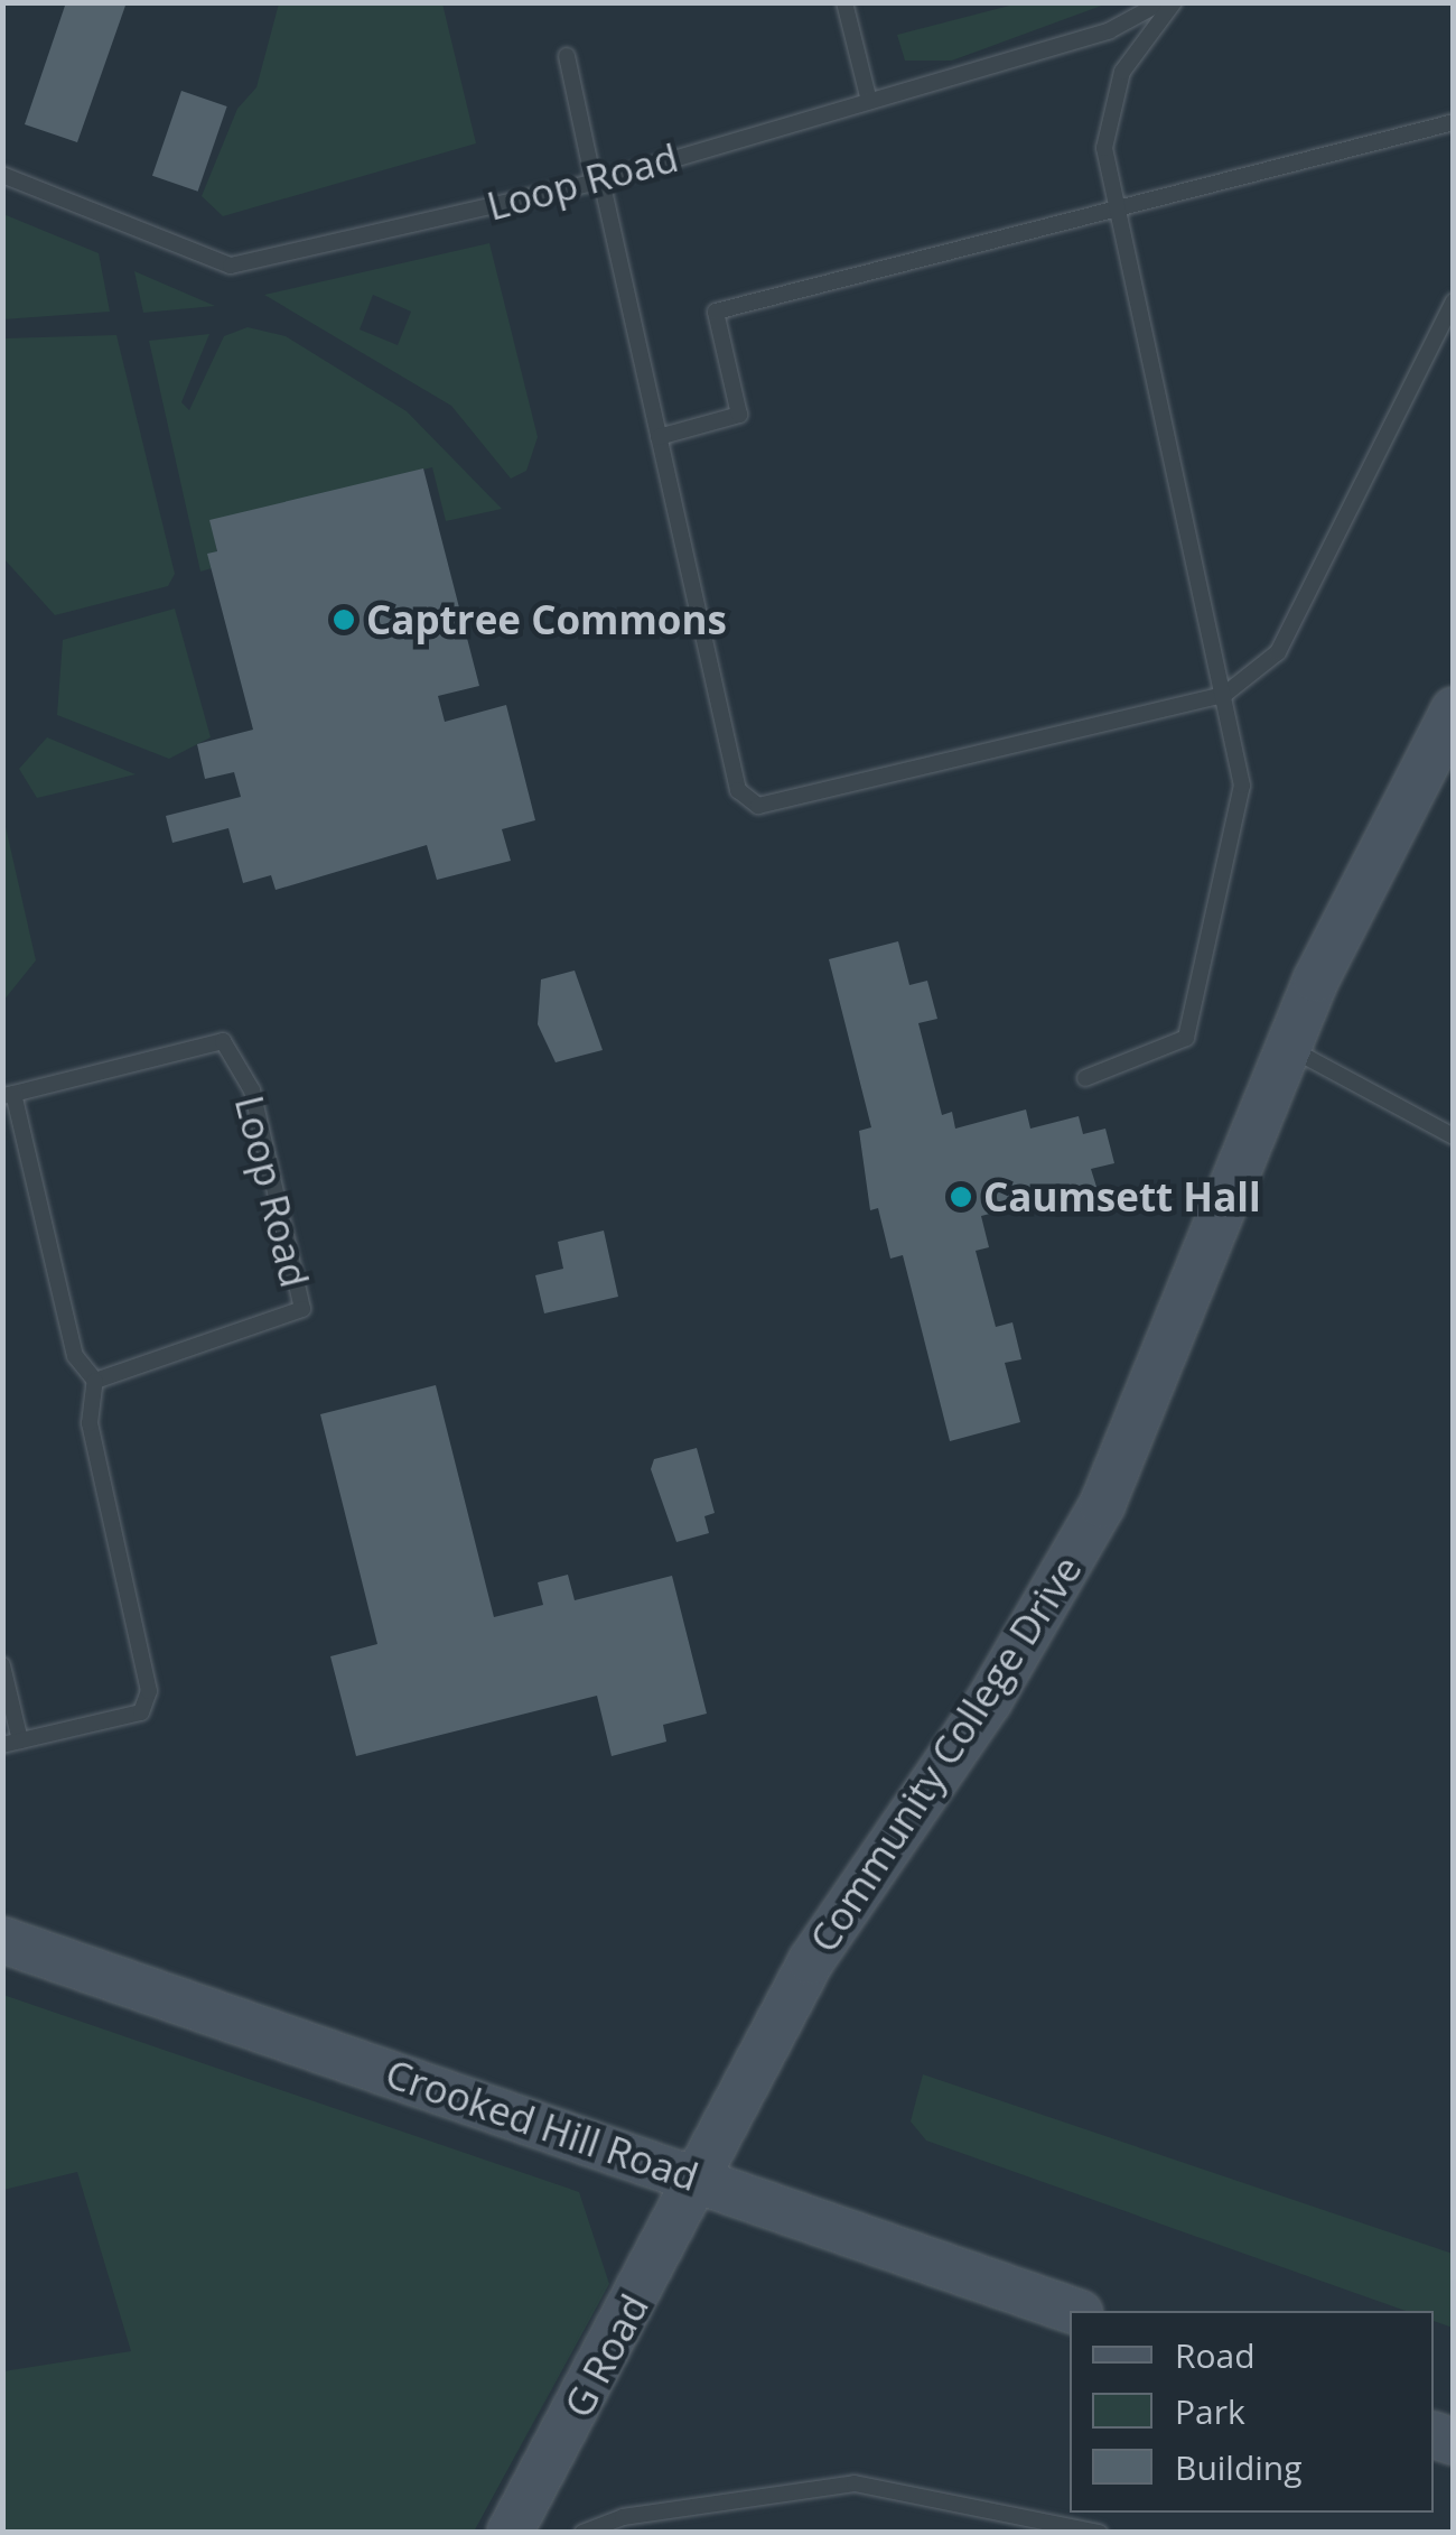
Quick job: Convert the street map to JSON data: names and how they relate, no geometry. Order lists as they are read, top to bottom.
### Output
{
  "streets": {
    "main road": ["Community College Drive", "Crooked Hill Road", "G Road"],
    "lane": ["Loop Road"]
  },
  "crossings": [
    ["Community College Drive", "Crooked Hill Road"],
    ["Community College Drive", "G Road"],
    ["Crooked Hill Road", "G Road"]
  ],
  "places": ["Captree Commons", "Caumsett Hall"],
  "legend": ["Road", "Park", "Building"]
}
